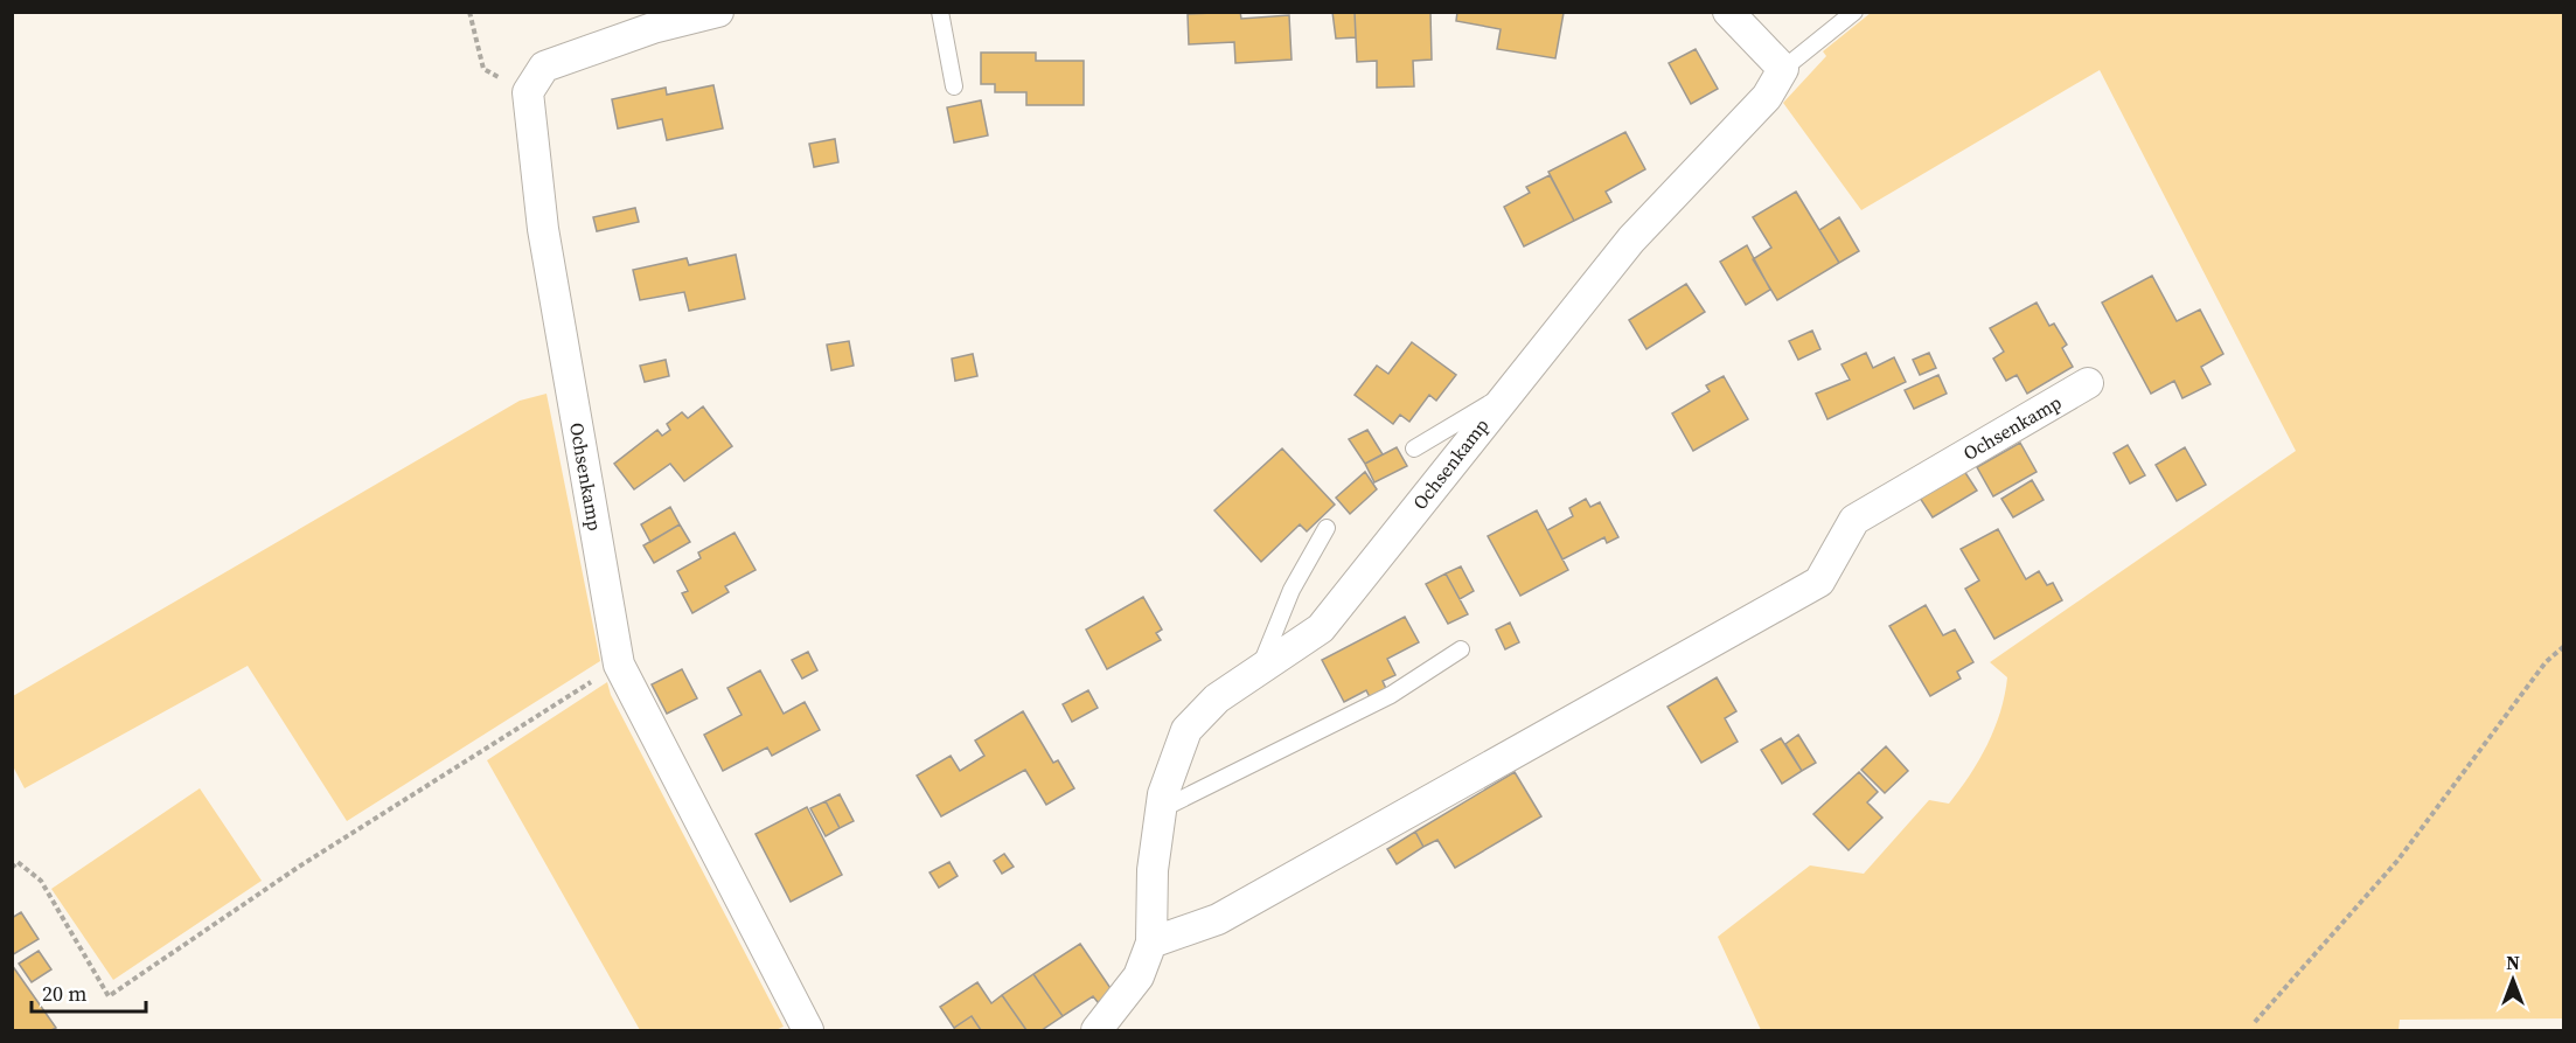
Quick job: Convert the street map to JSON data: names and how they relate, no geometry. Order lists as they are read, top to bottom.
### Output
{
  "streets": {
    "street": ["Ochsenkamp"]
  },
  "scale_bar": "20 m",
  "north": "top"
}
